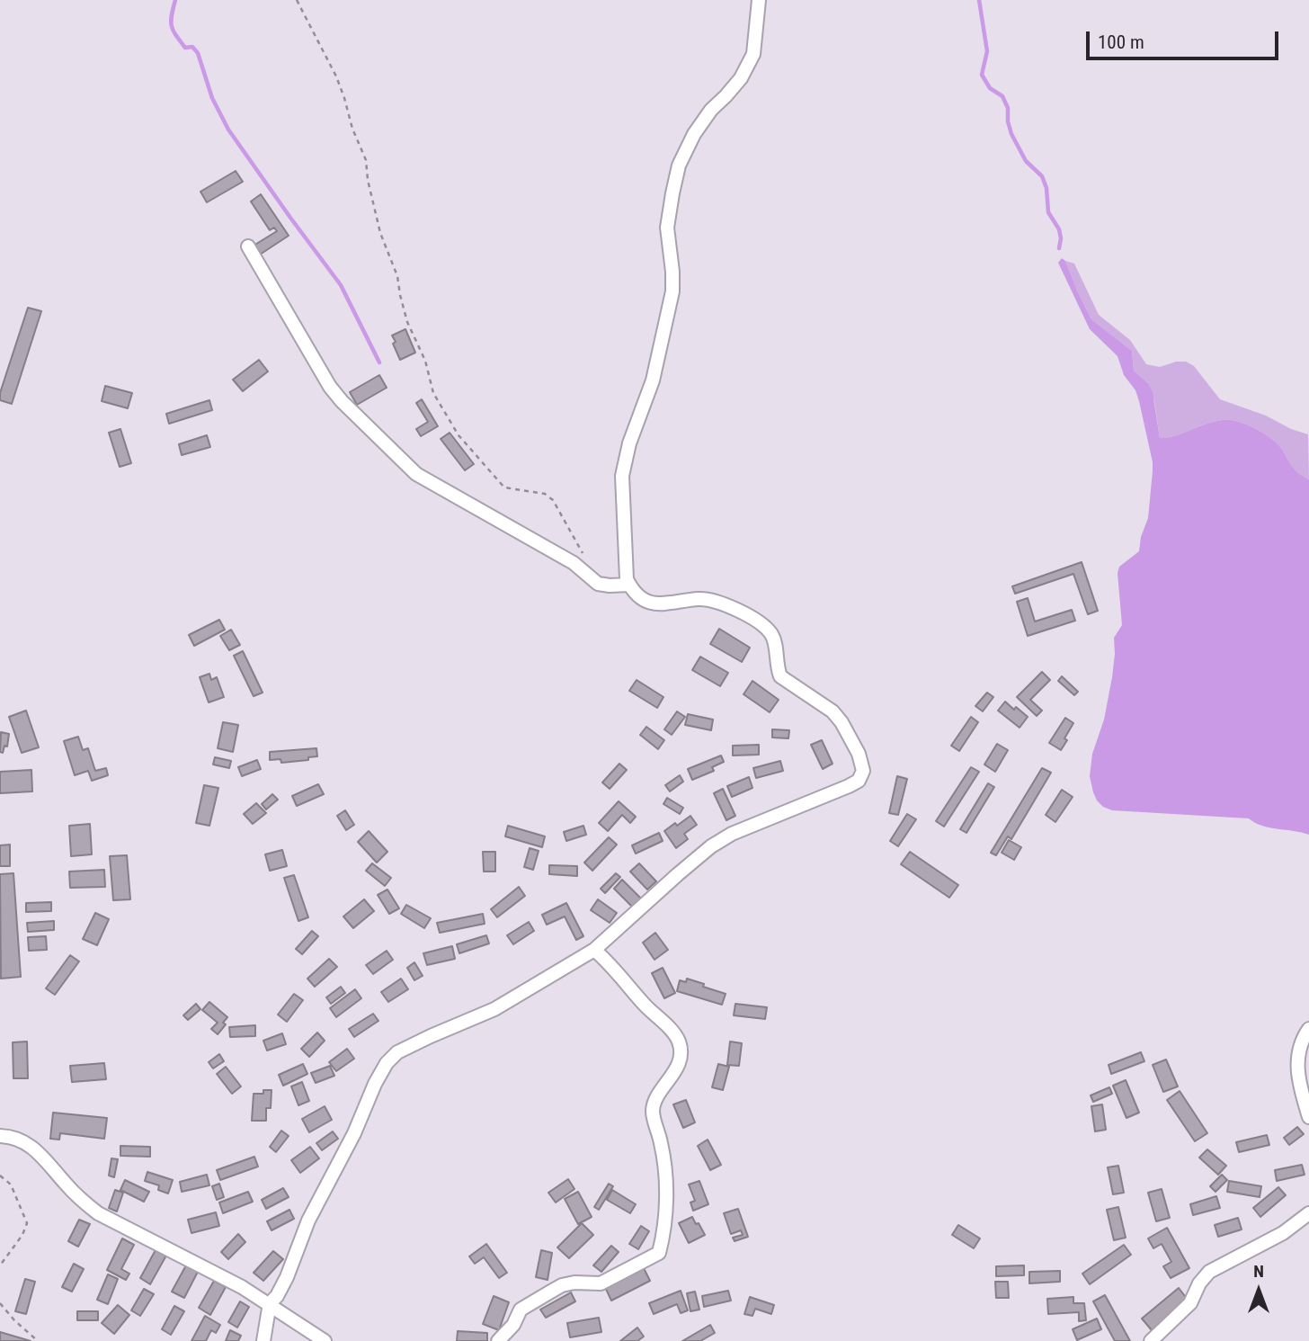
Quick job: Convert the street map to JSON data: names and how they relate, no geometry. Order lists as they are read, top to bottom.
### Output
{
  "scale_bar": "100 m",
  "north": "top"
}
